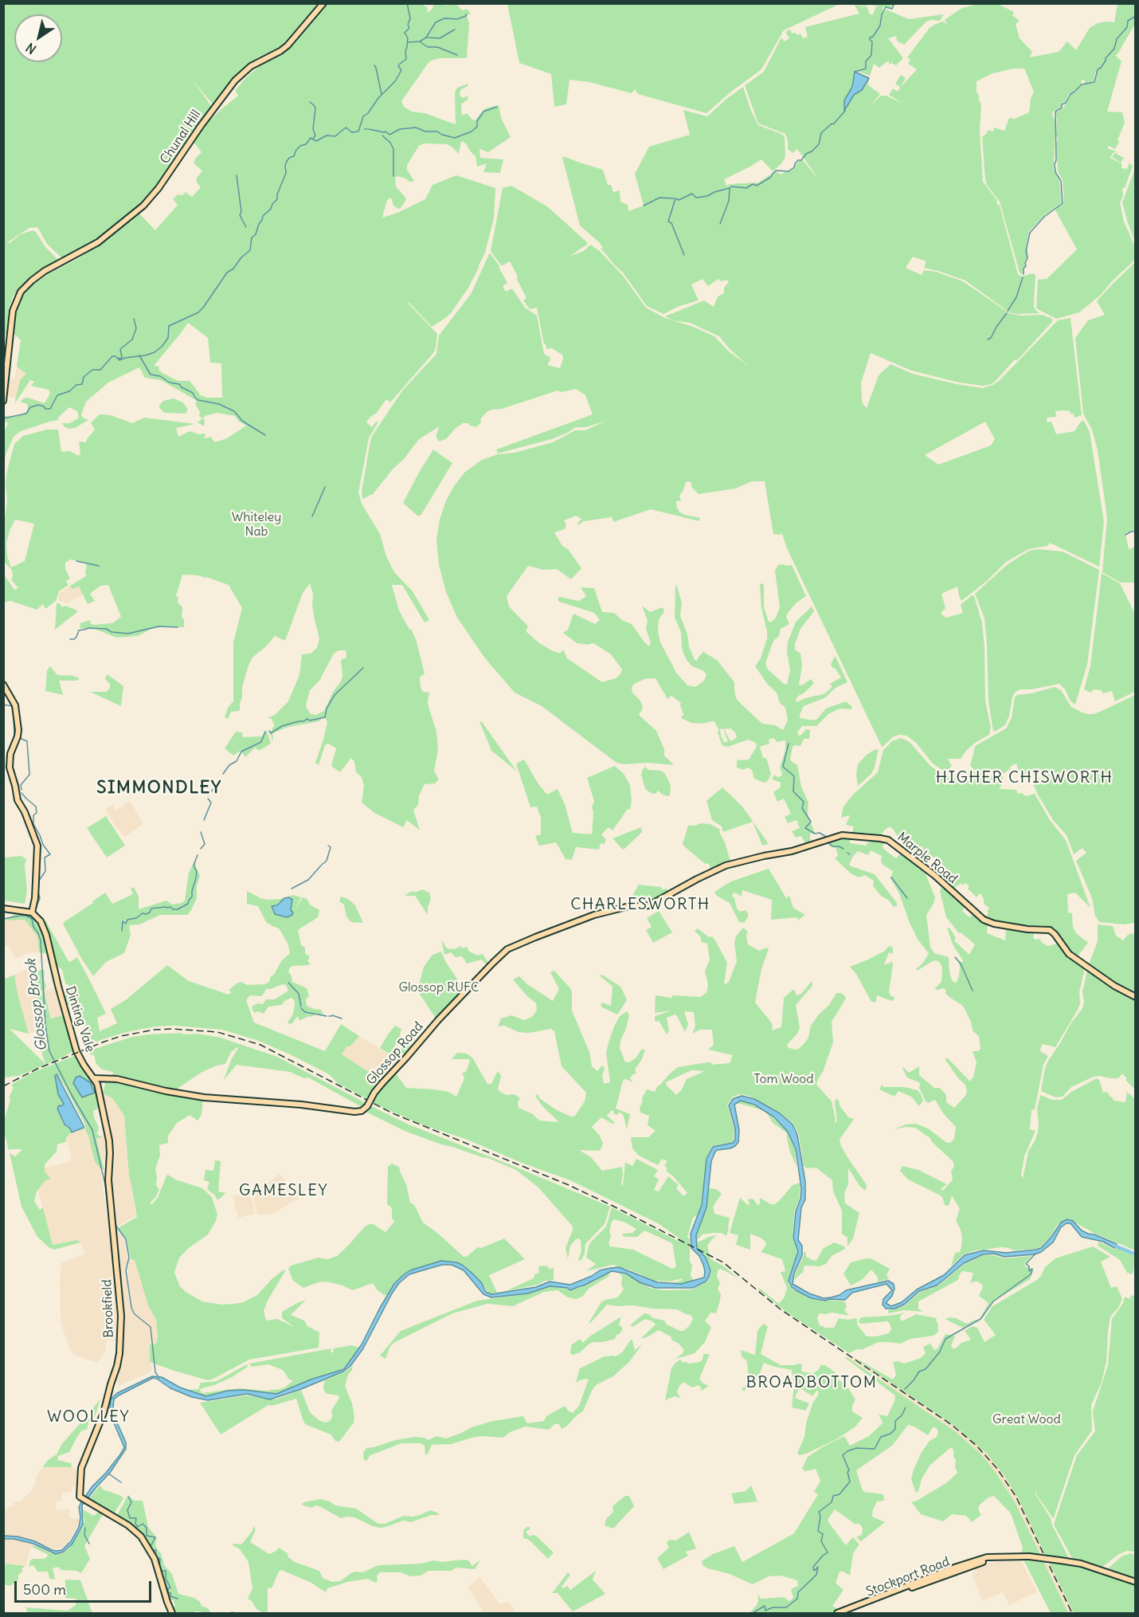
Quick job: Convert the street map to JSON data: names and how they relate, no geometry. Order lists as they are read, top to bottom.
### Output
{
  "streets": {
    "main road": [
      "Chunal Hill",
      "Marple Road",
      "Dinting Vale",
      "Glossop Road",
      "Brookfield",
      "Stockport Road"
    ]
  },
  "crossings": [
    ["Marple Road", "Glossop Road"],
    ["Dinting Vale", "Glossop Road"],
    ["Dinting Vale", "Brookfield"]
  ],
  "districts": [
    "HIGHER CHISWORTH",
    "SIMMONDLEY",
    "CHARLESWORTH",
    "GAMESLEY",
    "BROADBOTTOM",
    "WOOLLEY"
  ],
  "water": ["Glossop Brook"],
  "parks": [
    "Whiteley Nab",
    "Glossop RUFC",
    "Tom Wood",
    "Great Wood"
  ],
  "scale_bar": "500 m",
  "north": "bottom left"
}
